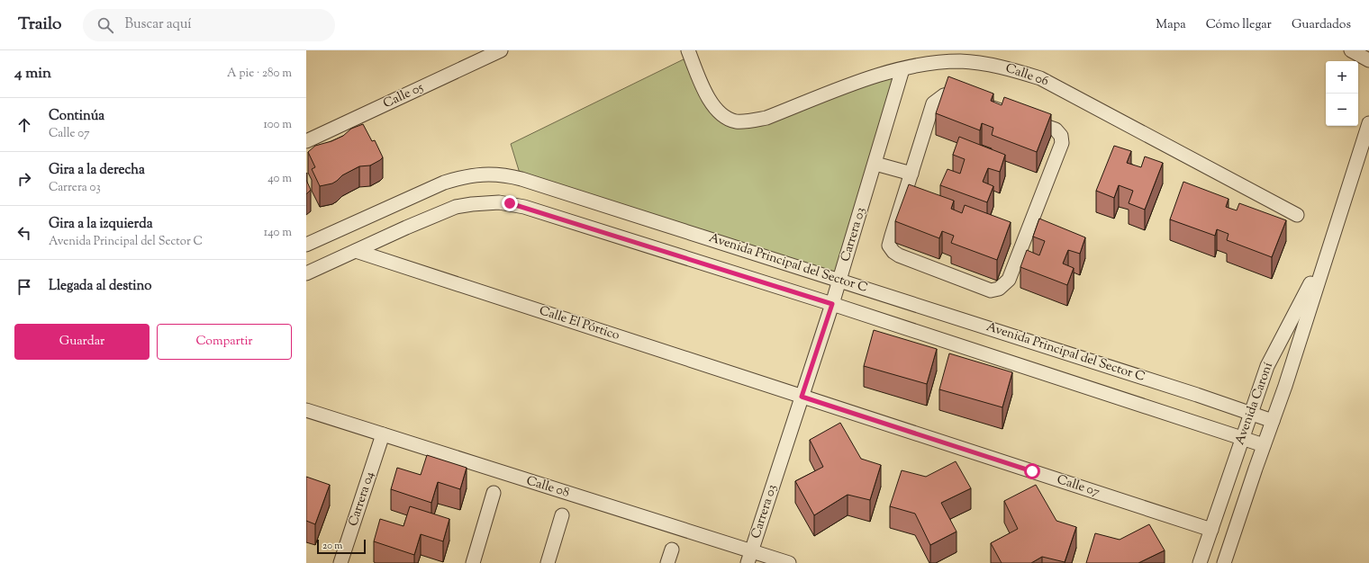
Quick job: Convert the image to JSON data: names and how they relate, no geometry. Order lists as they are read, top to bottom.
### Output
{
  "streets": {
    "street": [
      "Calle 06",
      "Calle 05",
      "Carrera 03",
      "Avenida Principal del Sector C",
      "Calle El Pórtico",
      "Avenida Caroní",
      "Calle 07",
      "Calle 08",
      "Carrera 04"
    ]
  },
  "crossings": [
    ["Calle 06", "Carrera 03"],
    ["Carrera 03", "Avenida Principal del Sector C"],
    ["Carrera 03", "Calle El Pórtico"],
    ["Carrera 03", "Calle 07"],
    ["Carrera 03", "Calle 08"],
    ["Avenida Principal del Sector C", "Calle El Pórtico"],
    ["Avenida Principal del Sector C", "Avenida Caroní"],
    ["Calle El Pórtico", "Calle 07"],
    ["Avenida Caroní", "Calle 07"],
    ["Calle 08", "Carrera 04"]
  ],
  "scale_bar": "20 m",
  "page": {
    "header": "Trailo",
    "search": "Buscar aquí",
    "nav": ["Mapa", "Cómo llegar", "Guardados"],
    "heading": ["4 min", "A pie · 280 m"],
    "map_buttons": ["+", "−"],
    "list": [
      ["Continúa", "Calle 07", "100 m"],
      ["Gira a la derecha", "Carrera 03", "40 m"],
      ["Gira a la izquierda", "Avenida Principal del Sector C", "140 m"],
      "Llegada al destino"
    ],
    "buttons": ["Guardar", "Compartir"],
    "scale": "20 m"
  }
}
